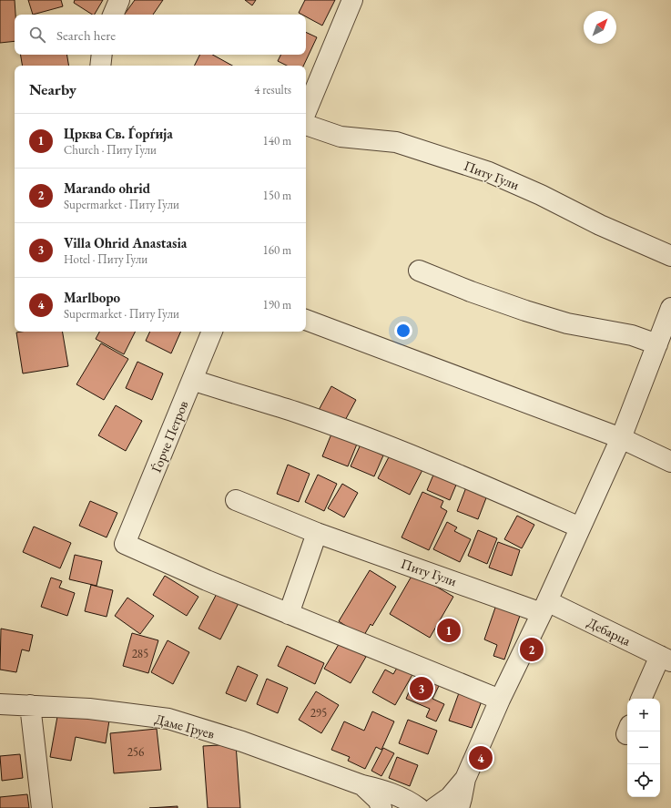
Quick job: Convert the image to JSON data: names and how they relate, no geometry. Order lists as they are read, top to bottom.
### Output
{
  "streets": {
    "street": [
      "Питу Гули",
      "Ѓорче Петров",
      "Дебарца",
      "Даме Груев"
    ]
  },
  "crossings": [
    ["Питу Гули", "Дебарца"]
  ],
  "house_numbers": ["285", "295", "256"],
  "north": "top right",
  "page": {
    "search": "Search here",
    "heading": ["Nearby", "4 results"],
    "list": [
      {
        "mark": "1",
        "name": "Црква Св. Ѓoрѓијa",
        "note": "Church · Питу Гули",
        "value": "140 m"
      },
      {
        "mark": "2",
        "name": "Marando ohrid",
        "note": "Supermarket · Питу Гули",
        "value": "150 m"
      },
      {
        "mark": "3",
        "name": "Villa Ohrid Anastasia",
        "note": "Hotel · Питу Гули",
        "value": "160 m"
      },
      {
        "mark": "4",
        "name": "Marlbopo",
        "note": "Supermarket · Питу Гули",
        "value": "190 m"
      }
    ],
    "pins": [
      "1",
      "2",
      "3",
      "4"
    ],
    "map_buttons": ["+", "−"]
  }
}
